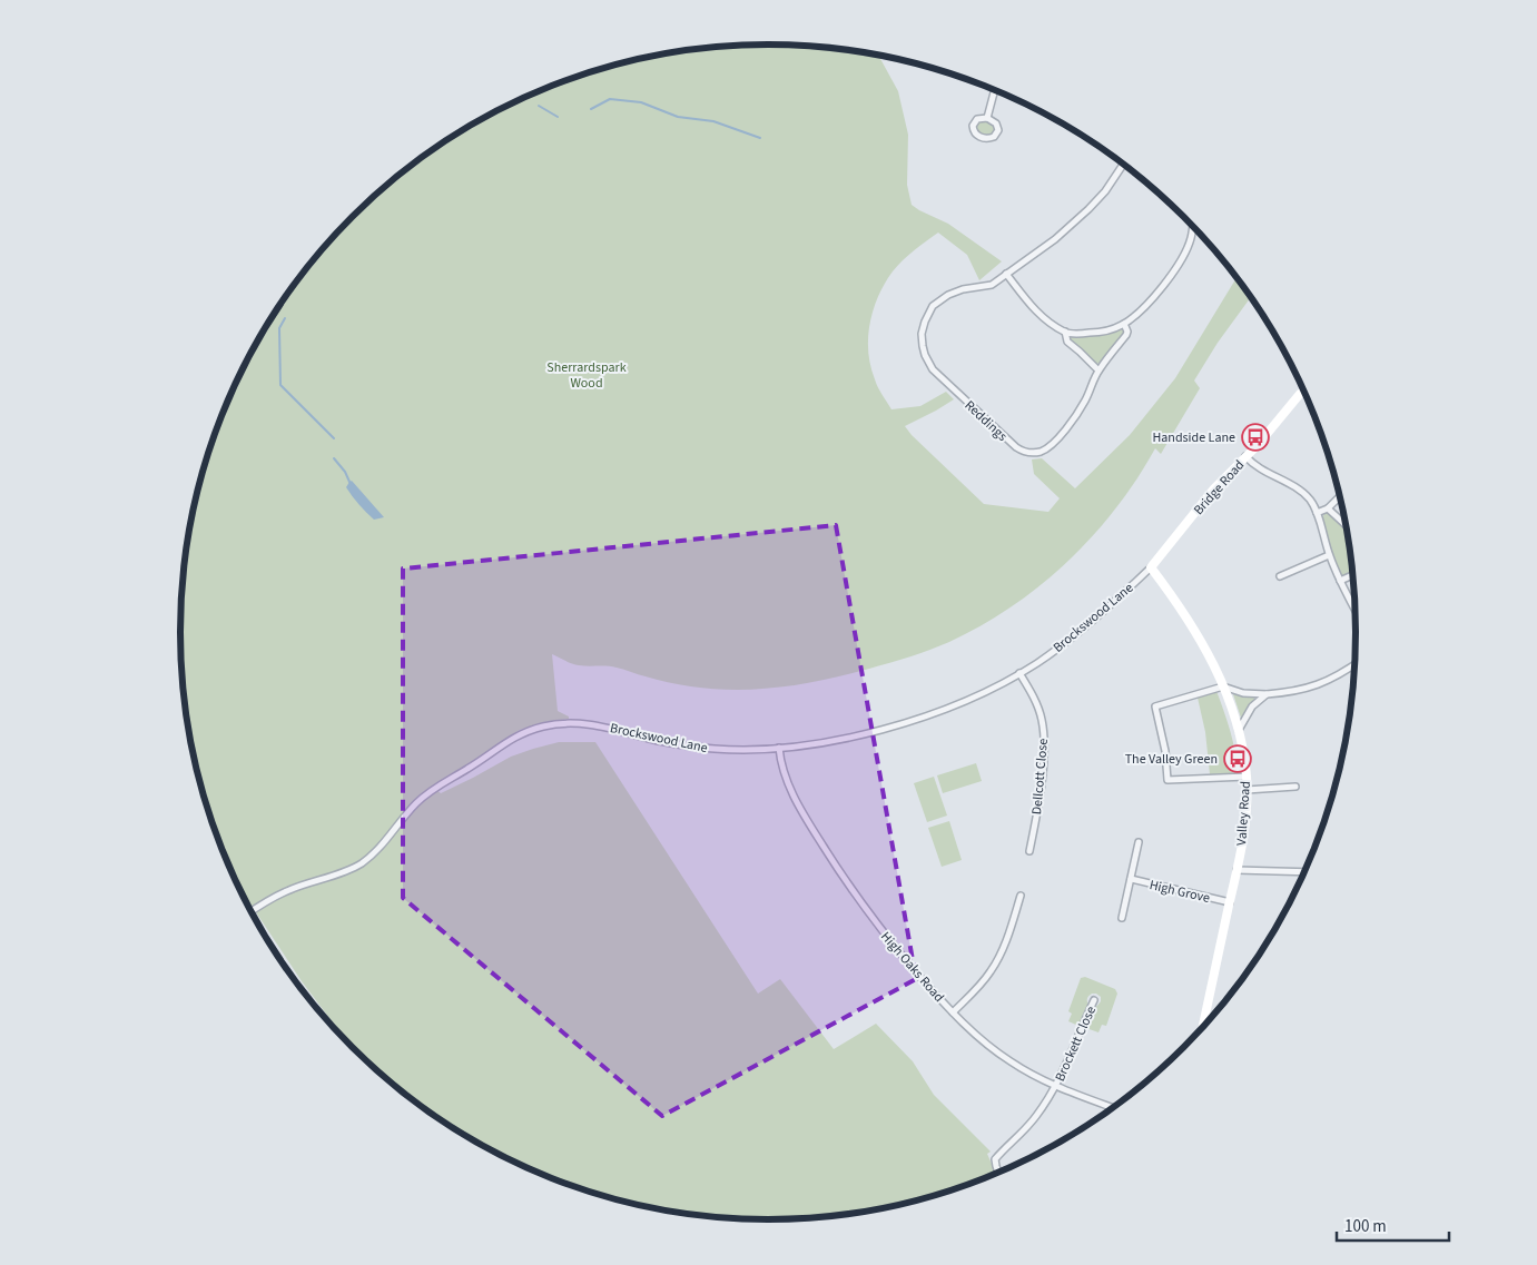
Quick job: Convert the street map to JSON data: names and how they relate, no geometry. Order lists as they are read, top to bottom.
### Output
{
  "streets": {
    "main road": ["Bridge Road", "Valley Road"],
    "street": [
      "Reddings",
      "Brockswood Lane",
      "Dellcott Close",
      "High Grove",
      "High Oaks Road",
      "Brockett Close"
    ]
  },
  "crossings": [
    ["Bridge Road", "Brockswood Lane"],
    ["Bridge Road", "Valley Road"],
    ["Brockswood Lane", "Dellcott Close"],
    ["Brockswood Lane", "Valley Road"],
    ["Brockswood Lane", "High Oaks Road"],
    ["Valley Road", "High Grove"],
    ["High Oaks Road", "Brockett Close"]
  ],
  "parks": ["Sherrardspark Wood"],
  "places": {
    "bus stop": ["Handside Lane", "The Valley Green"]
  },
  "scale_bar": "100 m"
}
